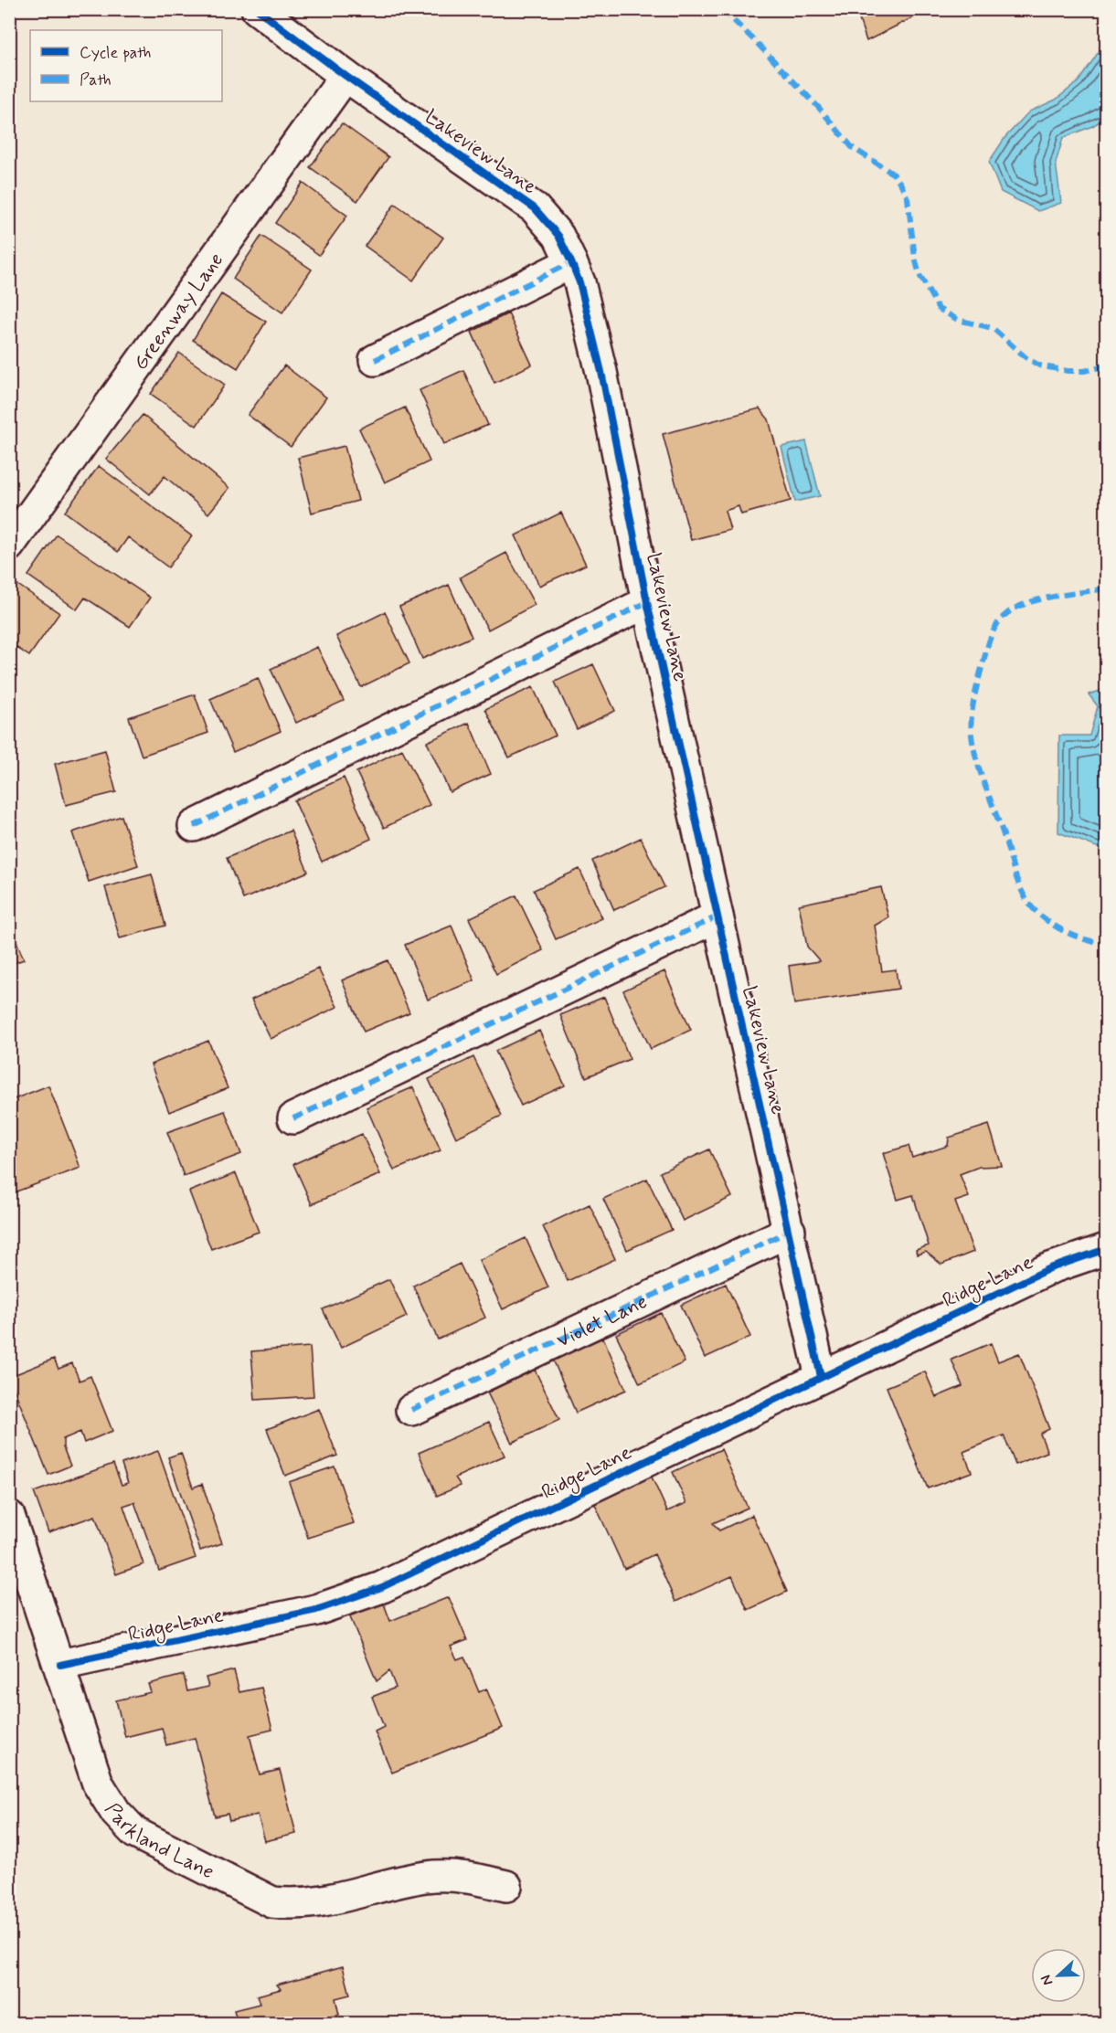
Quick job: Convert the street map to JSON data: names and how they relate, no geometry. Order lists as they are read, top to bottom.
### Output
{
  "streets": {
    "street": [
      "Lakeview Lane",
      "Greenway Lane",
      "Ridge Lane",
      "Violet Lane",
      "Parkland Lane"
    ]
  },
  "crossings": [
    ["Lakeview Lane", "Greenway Lane"],
    ["Lakeview Lane", "Ridge Lane"],
    ["Lakeview Lane", "Violet Lane"],
    ["Ridge Lane", "Parkland Lane"]
  ],
  "legend": ["Cycle path", "Path"],
  "north": "left"
}
